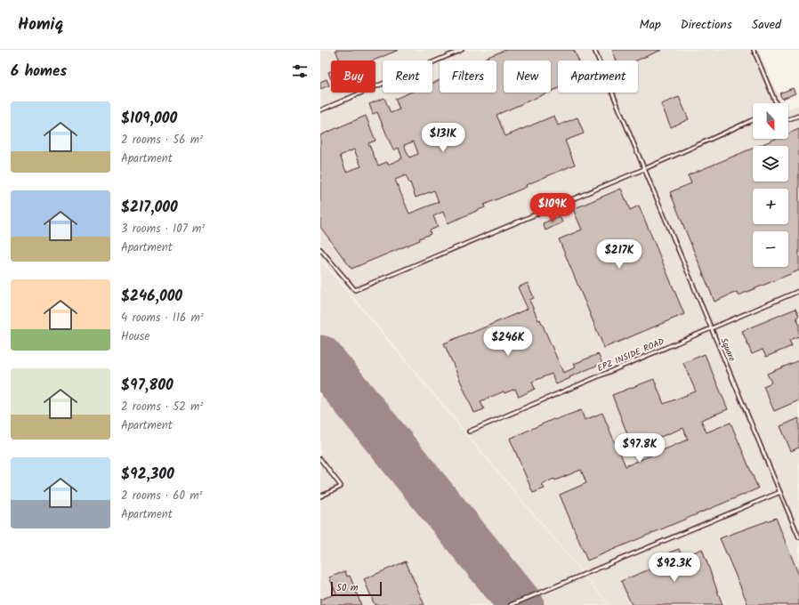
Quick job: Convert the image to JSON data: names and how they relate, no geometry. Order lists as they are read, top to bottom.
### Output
{
  "streets": {
    "lane": ["Square", "EPZ INSIDE ROAD"]
  },
  "crossings": [
    ["Square", "EPZ INSIDE ROAD"]
  ],
  "scale_bar": "50 m",
  "north": "bottom",
  "page": {
    "header": "Homiq",
    "nav": ["Map", "Directions", "Saved"],
    "heading": "6 homes",
    "chip": [
      "Buy",
      "Rent",
      "Filters",
      "New",
      "Apartment"
    ],
    "list": [
      {
        "name": "$109,000",
        "note": "2 rooms · 56 m² · Apartment"
      },
      {
        "name": "$217,000",
        "note": "3 rooms · 107 m² · Apartment"
      },
      {
        "name": "$246,000",
        "note": "4 rooms · 116 m² · House"
      },
      {
        "name": "$97,800",
        "note": "2 rooms · 52 m² · Apartment"
      },
      {
        "name": "$92,300",
        "note": "2 rooms · 60 m² · Apartment"
      }
    ],
    "map_buttons": ["+", "−"],
    "price": [
      "$131K",
      "$109K",
      "$217K",
      "$246K",
      "$97.8K",
      "$92.3K"
    ],
    "scale": "50 m"
  }
}
